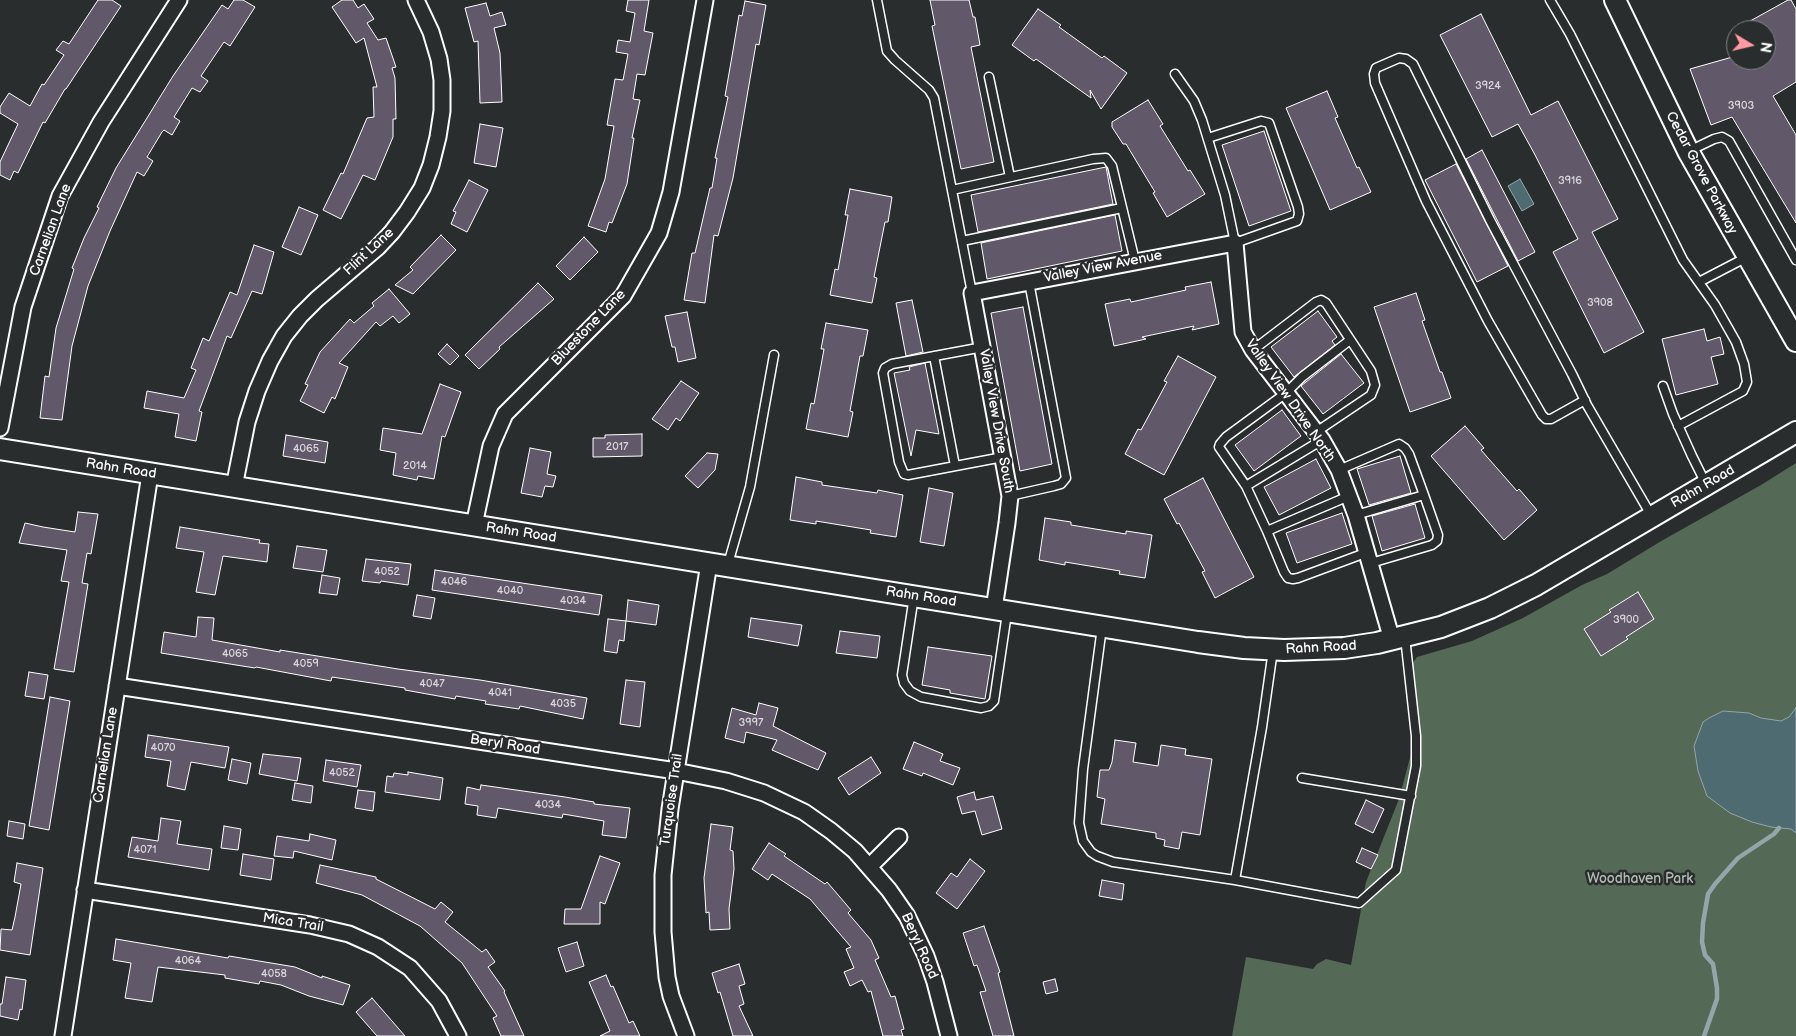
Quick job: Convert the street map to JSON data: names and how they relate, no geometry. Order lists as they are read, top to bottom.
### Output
{
  "streets": {
    "street": [
      "Cedar Grove Parkway",
      "Carnelian Lane",
      "Flint Lane",
      "Valley View Avenue",
      "Bluestone Lane",
      "Valley View Drive North",
      "Valley View Drive South",
      "Rahn Road",
      "Beryl Road",
      "Turquoise Trail",
      "Mica Trail"
    ]
  },
  "crossings": [
    ["Carnelian Lane", "Rahn Road"],
    ["Carnelian Lane", "Beryl Road"],
    ["Carnelian Lane", "Mica Trail"],
    ["Flint Lane", "Rahn Road"],
    ["Valley View Avenue", "Valley View Drive North"],
    ["Valley View Avenue", "Valley View Drive South"],
    ["Bluestone Lane", "Rahn Road"],
    ["Valley View Drive North", "Rahn Road"],
    ["Valley View Drive South", "Rahn Road"],
    ["Rahn Road", "Turquoise Trail"],
    ["Beryl Road", "Turquoise Trail"]
  ],
  "parks": ["Woodhaven Park"],
  "house_numbers": [
    "3924",
    "3903",
    "3916",
    "3908",
    "2017",
    "4065",
    "2014",
    "4052",
    "4046",
    "4040",
    "4034",
    "3900",
    "4065",
    "4059",
    "4047",
    "4041",
    "4035",
    "3997",
    "4070",
    "4052",
    "4034",
    "4071",
    "4064",
    "4058"
  ],
  "north": "right"
}
